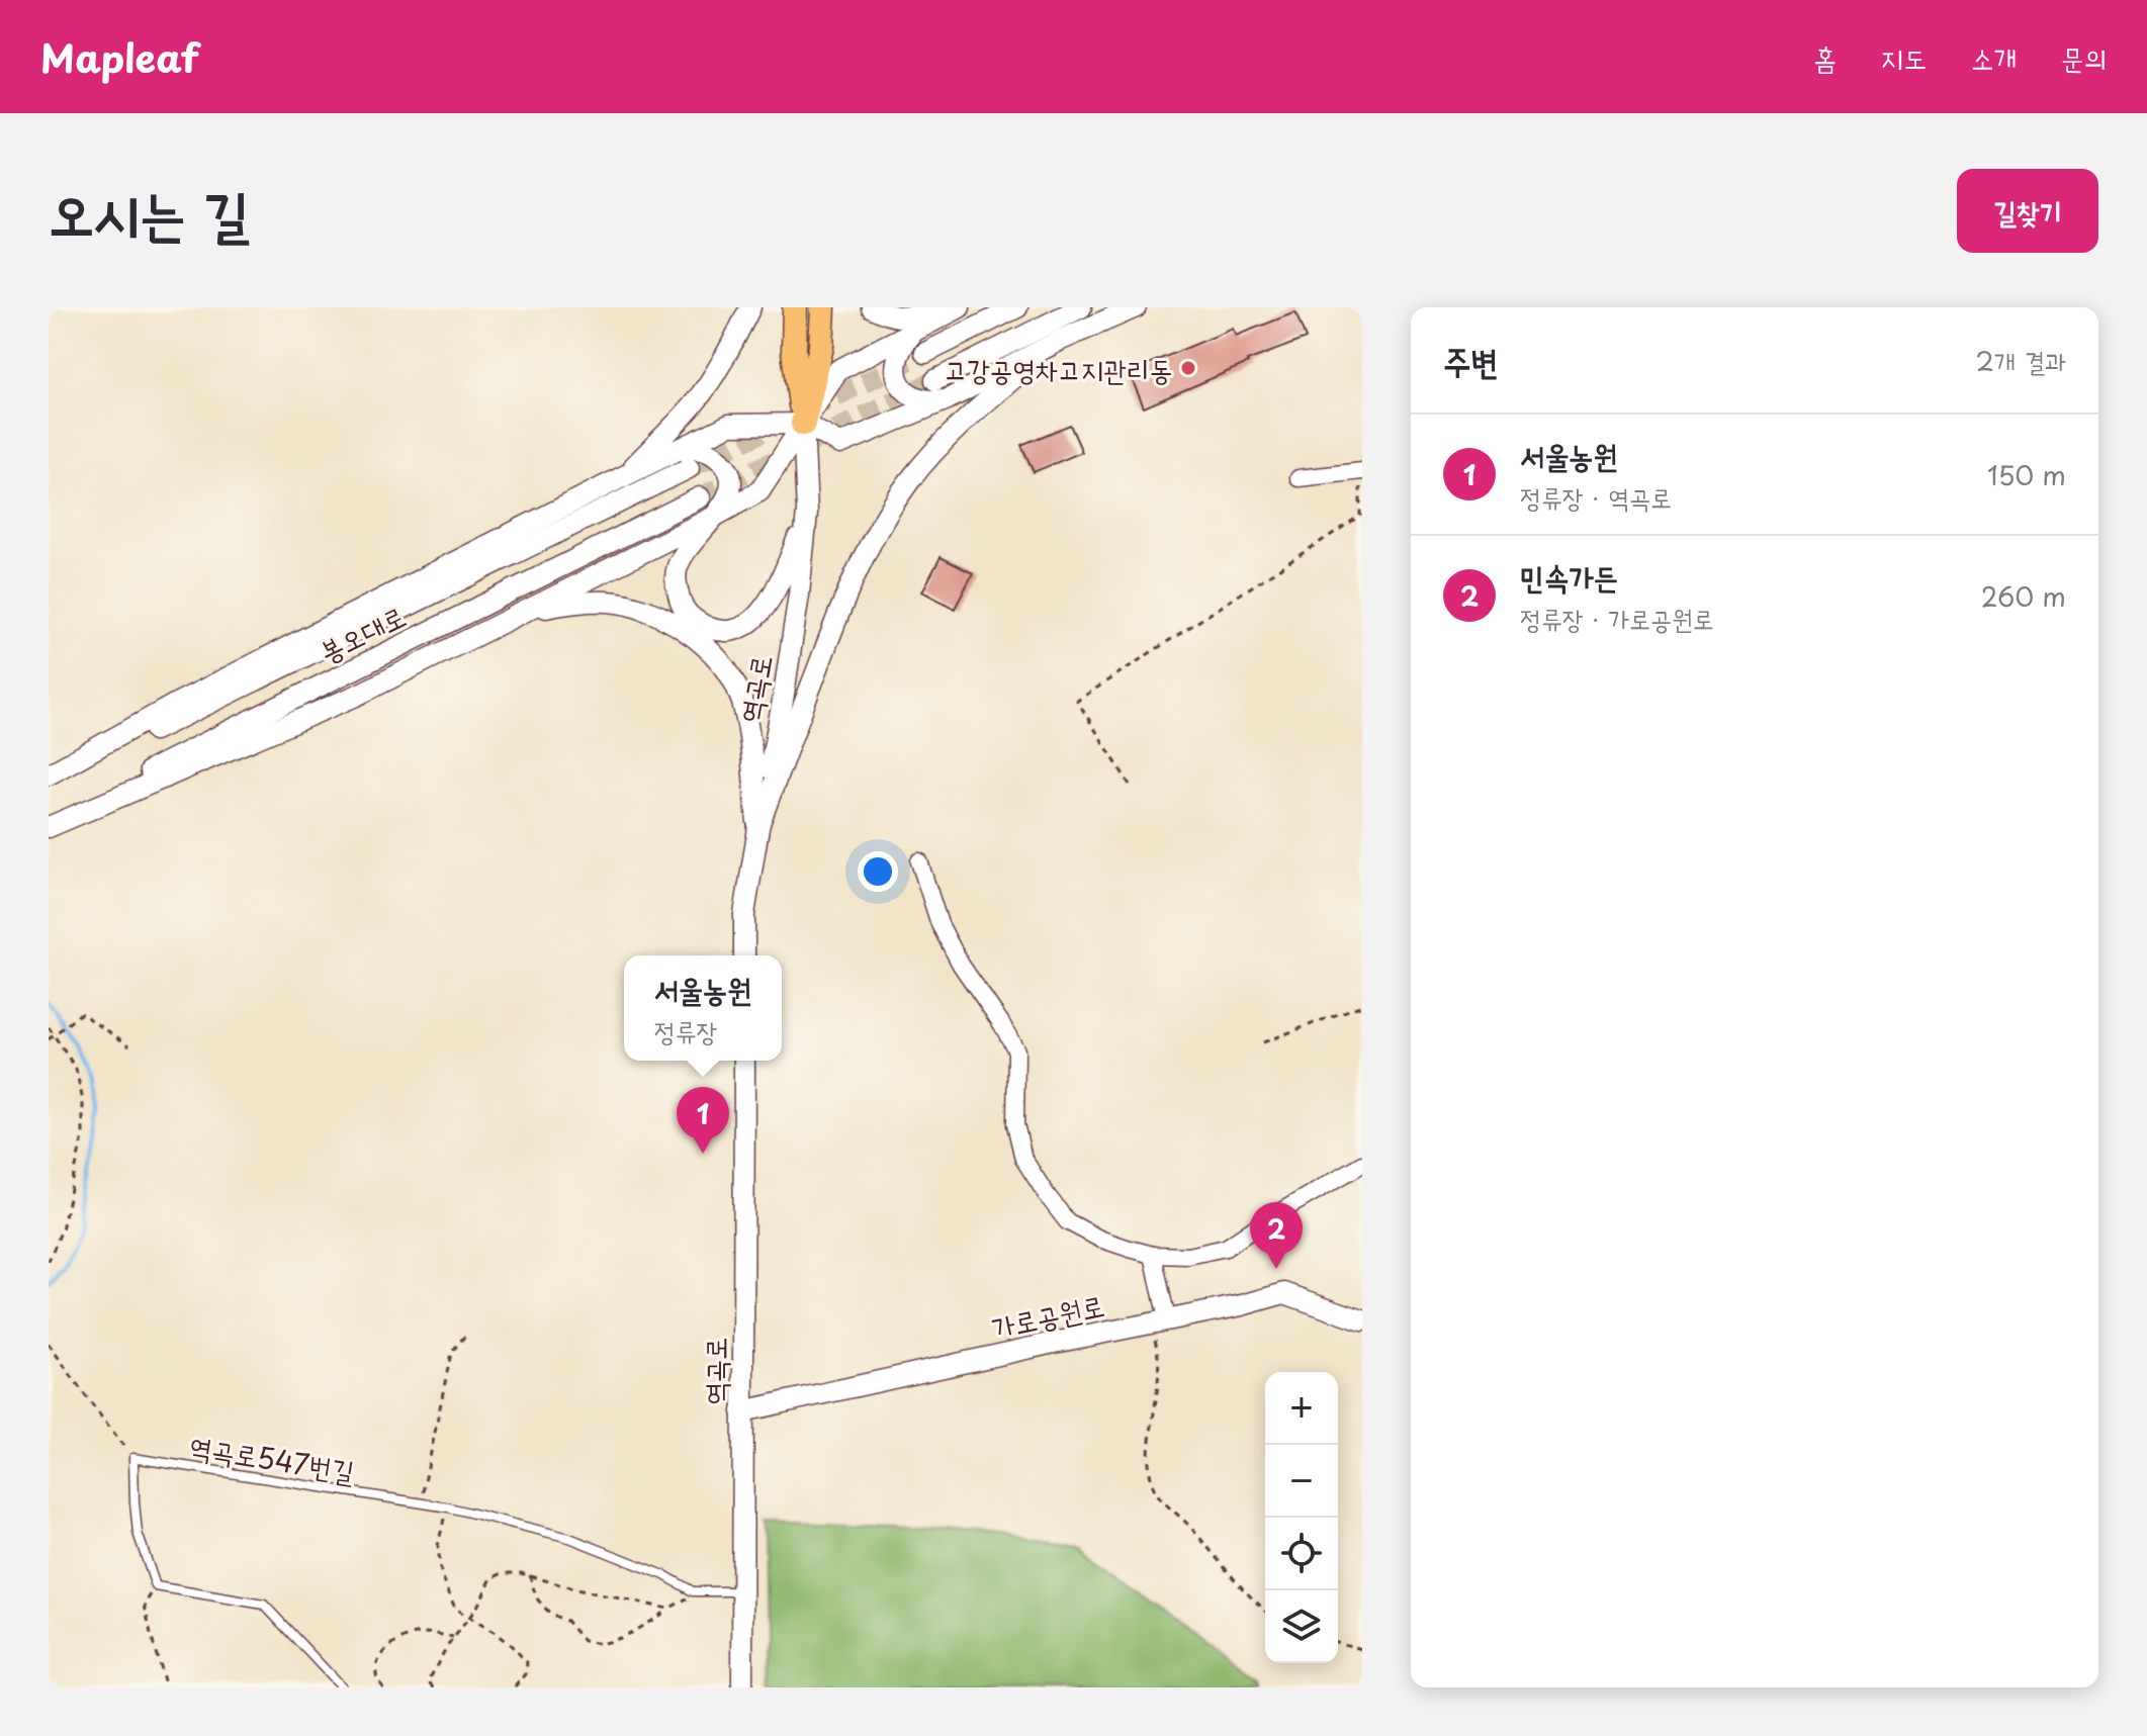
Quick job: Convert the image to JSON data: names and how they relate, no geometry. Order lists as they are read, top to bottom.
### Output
{
  "streets": {
    "street": ["봉오대로", "역곡로", "가로공원로"],
    "lane": ["역곡로547번길"]
  },
  "crossings": [
    ["역곡로", "가로공원로"],
    ["역곡로", "역곡로547번길"]
  ],
  "places": ["고강공영차고지관리동"],
  "page": {
    "header": "Mapleaf",
    "nav": [
      "홈",
      "지도",
      "소개",
      "문의"
    ],
    "title": "오시는 길",
    "buttons": "길찾기",
    "heading": ["주변", "2개 결과"],
    "list": [
      {
        "mark": "1",
        "name": "서울농원",
        "note": "정류장 · 역곡로",
        "value": "150 m"
      },
      {
        "mark": "2",
        "name": "민속가든",
        "note": "정류장 · 가로공원로",
        "value": "260 m"
      }
    ],
    "popup": ["서울농원", "정류장"],
    "pins": ["1", "2"],
    "map_buttons": ["+", "−"]
  }
}
